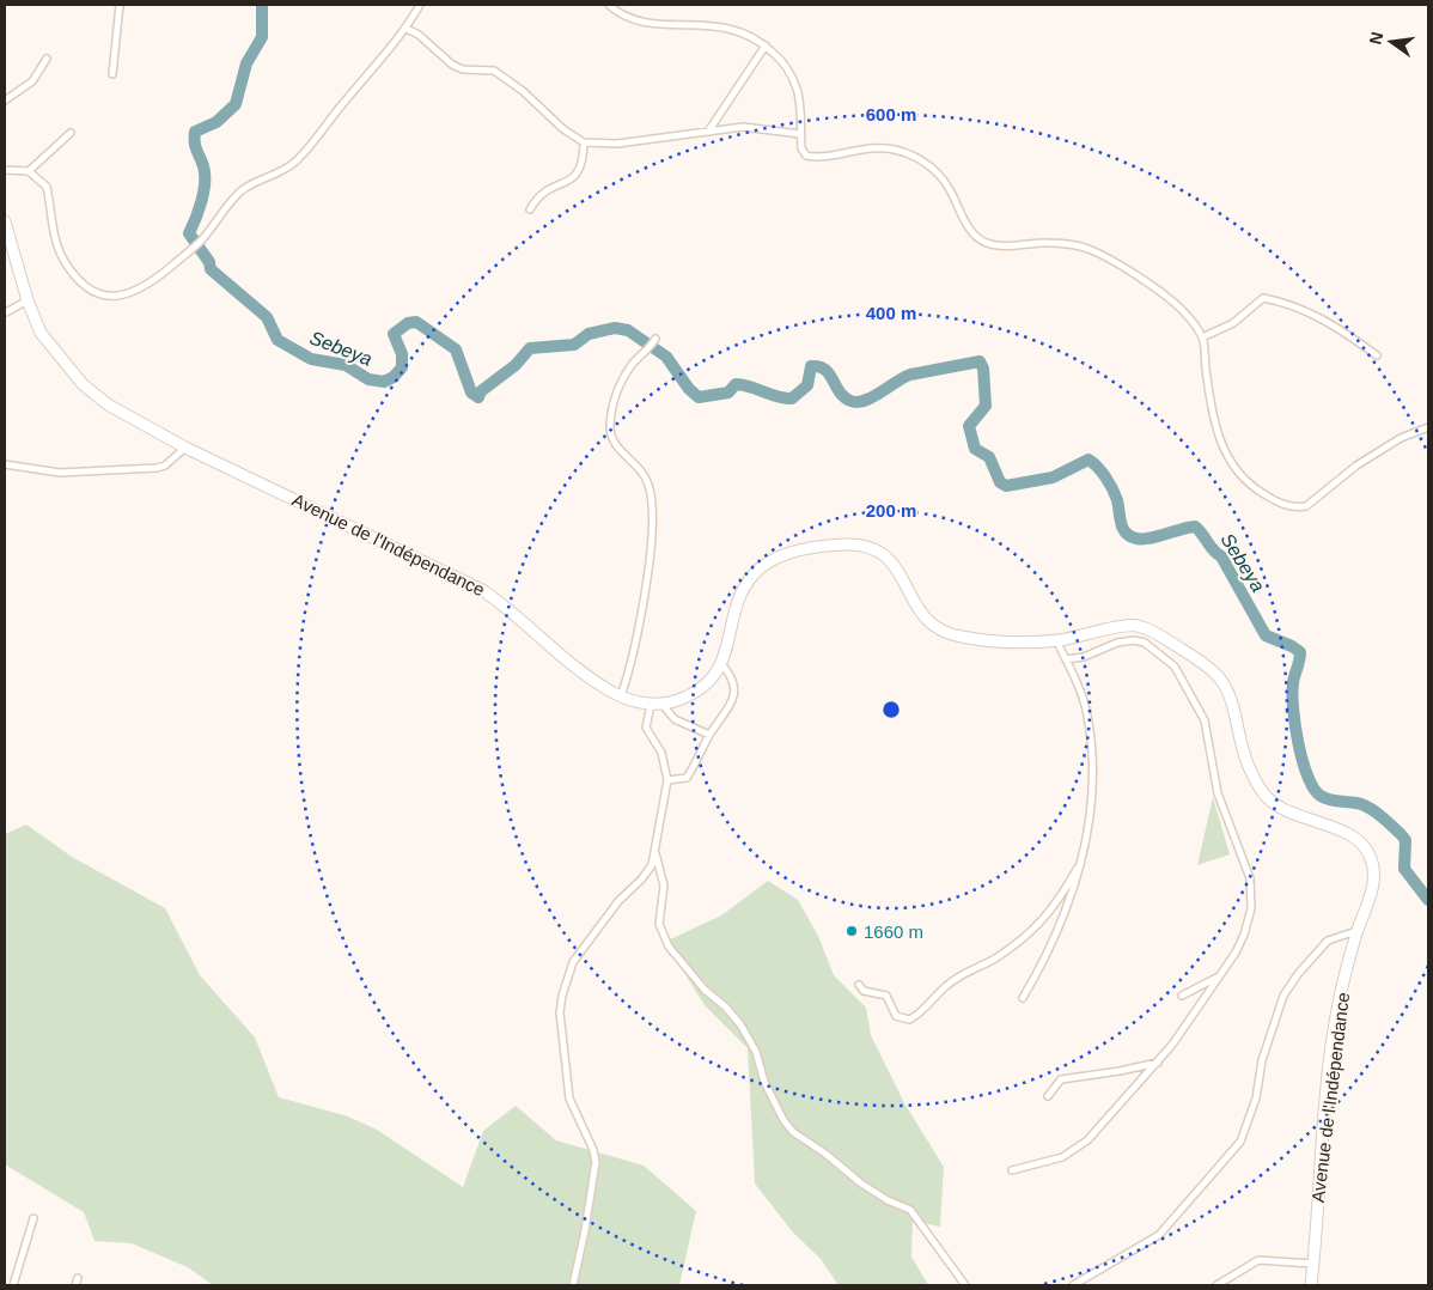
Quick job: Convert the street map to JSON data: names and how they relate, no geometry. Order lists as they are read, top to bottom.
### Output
{
  "streets": {
    "highway": ["Avenue de l'Indépendance"]
  },
  "water": ["Sebeya"],
  "places": ["1660 m"],
  "north": "left",
  "rings": ["600 m", "400 m", "200 m"]
}
